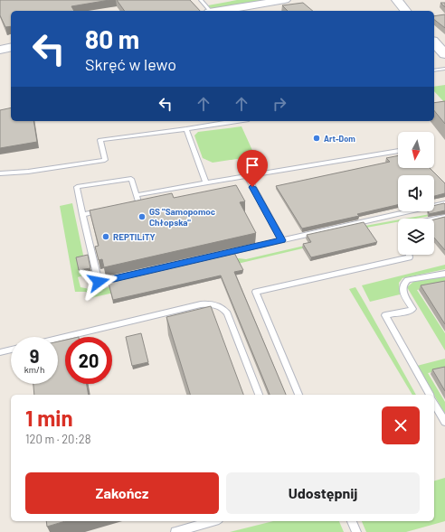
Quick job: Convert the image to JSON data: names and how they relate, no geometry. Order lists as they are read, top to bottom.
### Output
{
  "places": ["Art-Dom", "GS \"Samopomoc Chłopska\"", "REPTILiTY"],
  "north": "bottom",
  "page": {
    "turn": ["80 m", "Skręć w lewo"],
    "speed": "9 km/h",
    "limit": "20",
    "heading": ["1 min", "120 m · 20:28"],
    "buttons": ["Zakończ", "Udostępnij"]
  }
}
